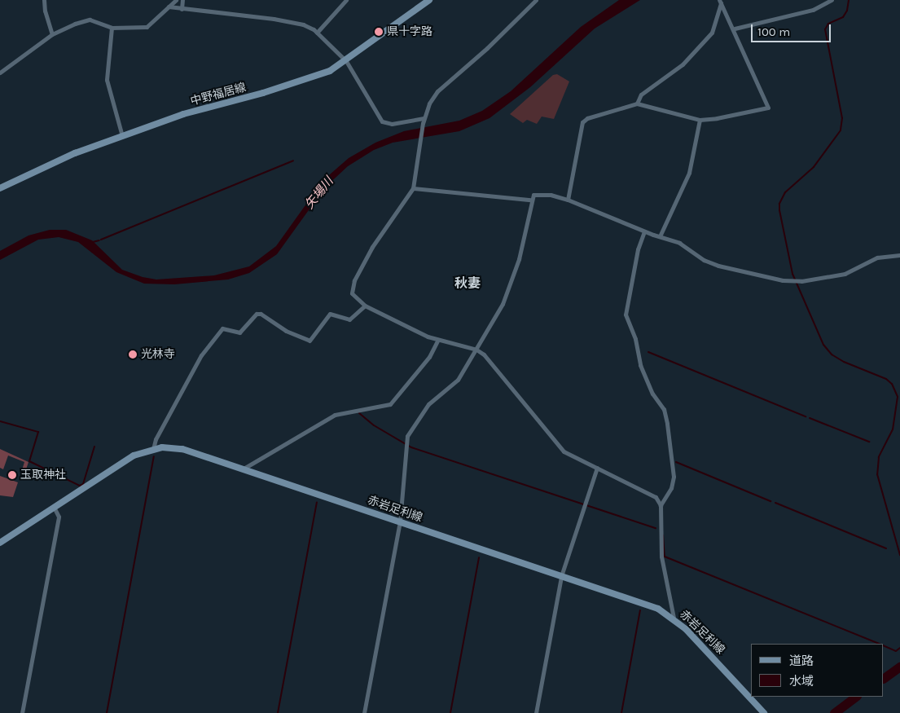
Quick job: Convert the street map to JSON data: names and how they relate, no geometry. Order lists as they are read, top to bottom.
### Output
{
  "streets": {
    "main road": ["中野福居線", "赤岩足利線"]
  },
  "districts": ["秋妻"],
  "water": ["矢場川"],
  "places": ["県十字路", "光林寺", "玉取神社"],
  "legend": ["道路", "水域"],
  "scale_bar": "100 m"
}
